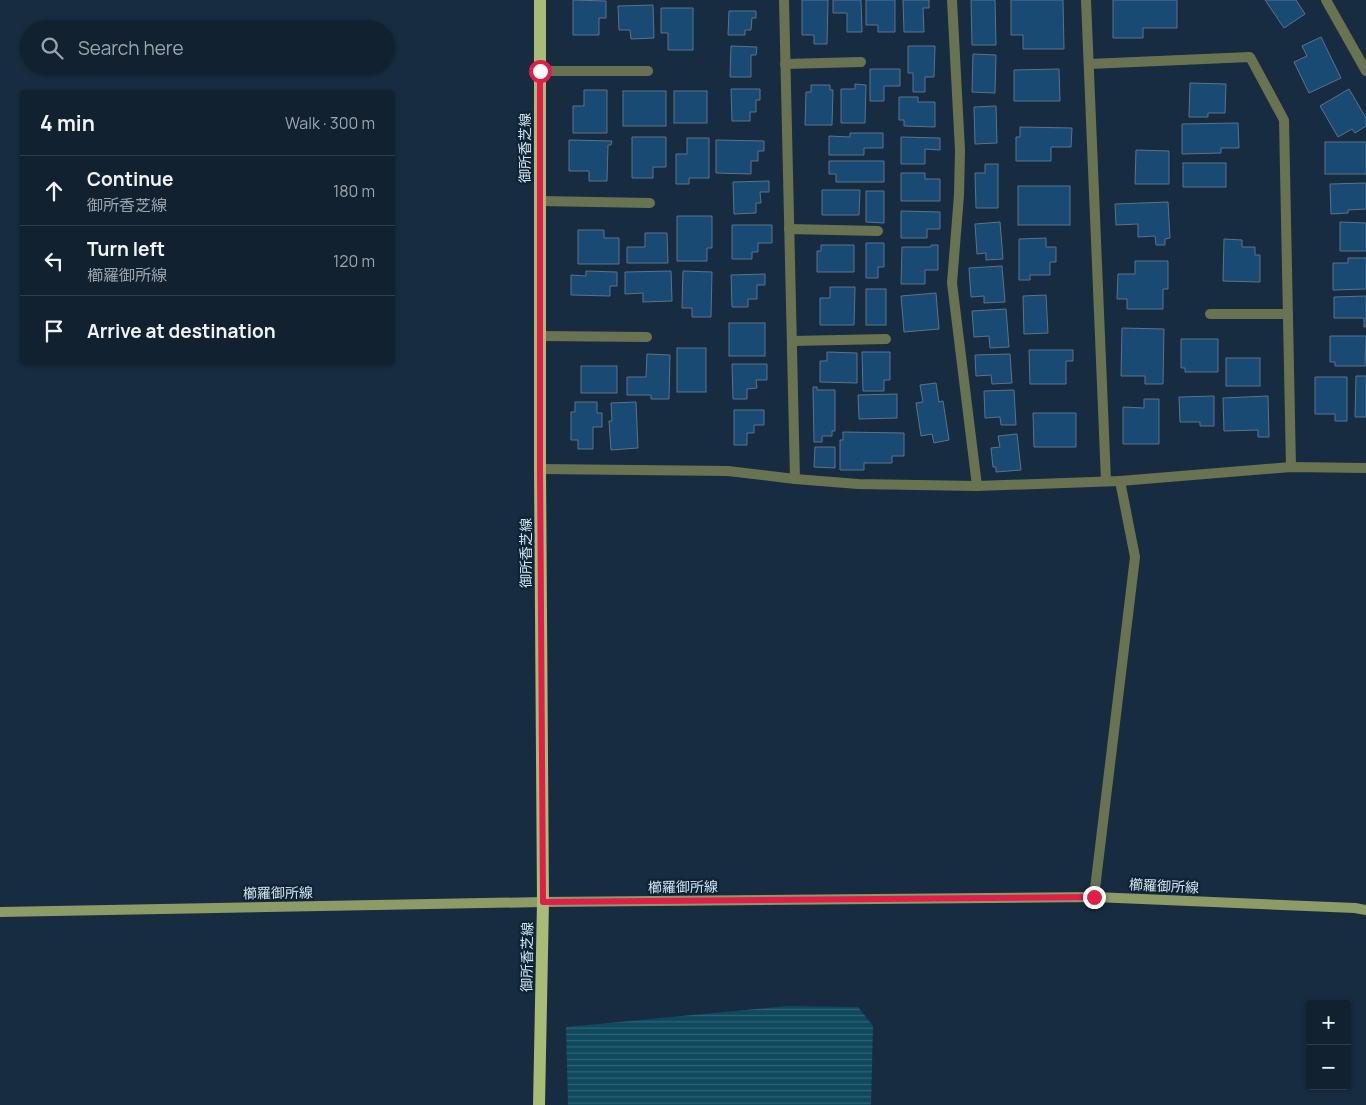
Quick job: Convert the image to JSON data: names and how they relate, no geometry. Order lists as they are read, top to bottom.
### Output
{
  "streets": {
    "main road": ["御所香芝線", "櫛羅御所線"]
  },
  "crossings": [
    ["御所香芝線", "櫛羅御所線"]
  ],
  "page": {
    "search": "Search here",
    "heading": ["4 min", "Walk · 300 m"],
    "list": [
      ["Continue", "御所香芝線", "180 m"],
      ["Turn left", "櫛羅御所線", "120 m"],
      "Arrive at destination"
    ],
    "map_buttons": ["+", "−"]
  }
}
